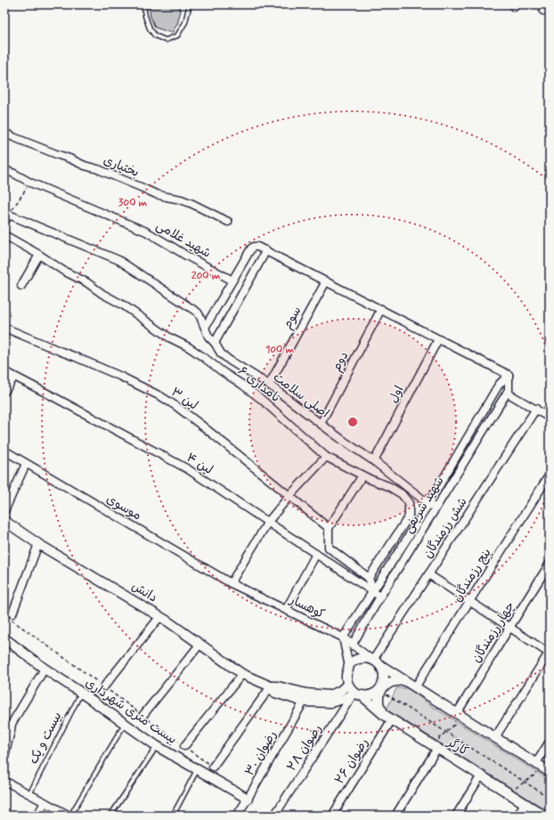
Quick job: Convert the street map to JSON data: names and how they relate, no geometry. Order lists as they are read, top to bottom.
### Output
{
  "streets": {
    "street": [
      "بختیاری",
      "شهید غلامی",
      "سوم",
      "دوم",
      "نامداری ۶",
      "اول",
      "اصلی سلامت",
      "لین ۳",
      "لین ۴",
      "شهید شریفی",
      "موسوی",
      "شش رزمندگان",
      "پنج رزمندگان",
      "دانش",
      "کوهسار",
      "چهار رزمندگان",
      "بیست متری شهرداری",
      "کارگر",
      "رضوان ۲۸",
      "رضوان ۳۰",
      "رضوان ۲۶"
    ],
    "lane": ["بیست و یک"]
  },
  "crossings": [
    ["سوم", "اصلی سلامت"],
    ["دوم", "اصلی سلامت"],
    ["اول", "اصلی سلامت"],
    ["اصلی سلامت", "شهید شریفی"],
    ["لین ۴", "شهید شریفی"],
    ["شهید شریفی", "کوهسار"],
    ["موسوی", "کوهسار"],
    ["شش رزمندگان", "دانش"],
    ["شش رزمندگان", "کوهسار"],
    ["شش رزمندگان", "کارگر"],
    ["شش رزمندگان", "رضوان ۲۸"],
    ["دانش", "کوهسار"],
    ["دانش", "کارگر"],
    ["دانش", "رضوان ۲۸"],
    ["دانش", "رضوان ۳۰"],
    ["کوهسار", "کارگر"],
    ["کوهسار", "رضوان ۲۸"],
    ["بیست متری شهرداری", "بیست و یک"],
    ["بیست متری شهرداری", "رضوان ۳۰"],
    ["کارگر", "رضوان ۲۸"],
    ["کارگر", "رضوان ۲۶"]
  ],
  "rings": ["300 m", "200 m", "100 m"]
}
